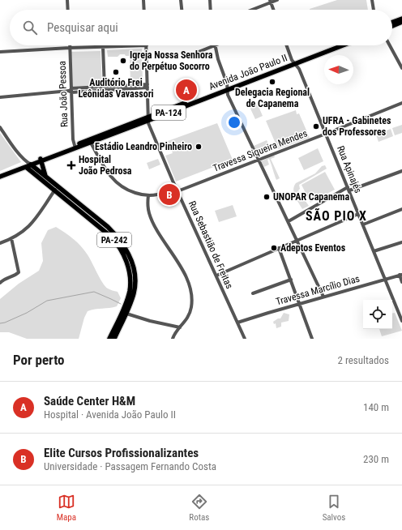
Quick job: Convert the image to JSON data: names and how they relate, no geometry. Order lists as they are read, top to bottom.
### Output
{
  "streets": {
    "main road": ["Avenida João Paulo II", "PA-124", "PA-242"],
    "street": [
      "Rua João Pessoa",
      "Travessa Siqueira Mendes",
      "Rua Apinajés",
      "Rua Sebastião de Freitas",
      "Travessa Marcílio Dias"
    ]
  },
  "crossings": [
    ["Avenida João Paulo II", "Rua João Pessoa"],
    ["Avenida João Paulo II", "Rua Apinajés"],
    ["Avenida João Paulo II", "PA-242"],
    ["Avenida João Paulo II", "Rua Sebastião de Freitas"],
    ["Travessa Siqueira Mendes", "Rua Apinajés"],
    ["Travessa Siqueira Mendes", "Rua Sebastião de Freitas"],
    ["Rua Apinajés", "Travessa Marcílio Dias"],
    ["Rua Sebastião de Freitas", "Travessa Marcílio Dias"]
  ],
  "districts": ["SÃO PIO X"],
  "places": {
    "other": [
      "Igreja Nossa Senhora do Perpétuo Socorro",
      "Auditório Frei Leônidas Vavassori",
      "Delegacia Regional de Capanema",
      "UFRA - Gabinetes dos Professores",
      "Estádio Leandro Pinheiro",
      "UNOPAR Capanema",
      "Adeptos Eventos"
    ],
    "health": ["Hospital João Pedrosa"]
  },
  "north": "left",
  "page": {
    "search": "Pesquisar aqui",
    "pins": ["A", "B"],
    "heading": ["Por perto", "2 resultados"],
    "list": [
      {
        "mark": "A",
        "name": "Saúde Center H&M",
        "note": "Hospital · Avenida João Paulo II",
        "value": "140 m"
      },
      {
        "mark": "B",
        "name": "Elite Cursos Profissionalizantes",
        "note": "Universidade · Passagem Fernando Costa",
        "value": "230 m"
      }
    ],
    "nav": ["Mapa", "Rotas", "Salvos"]
  }
}
